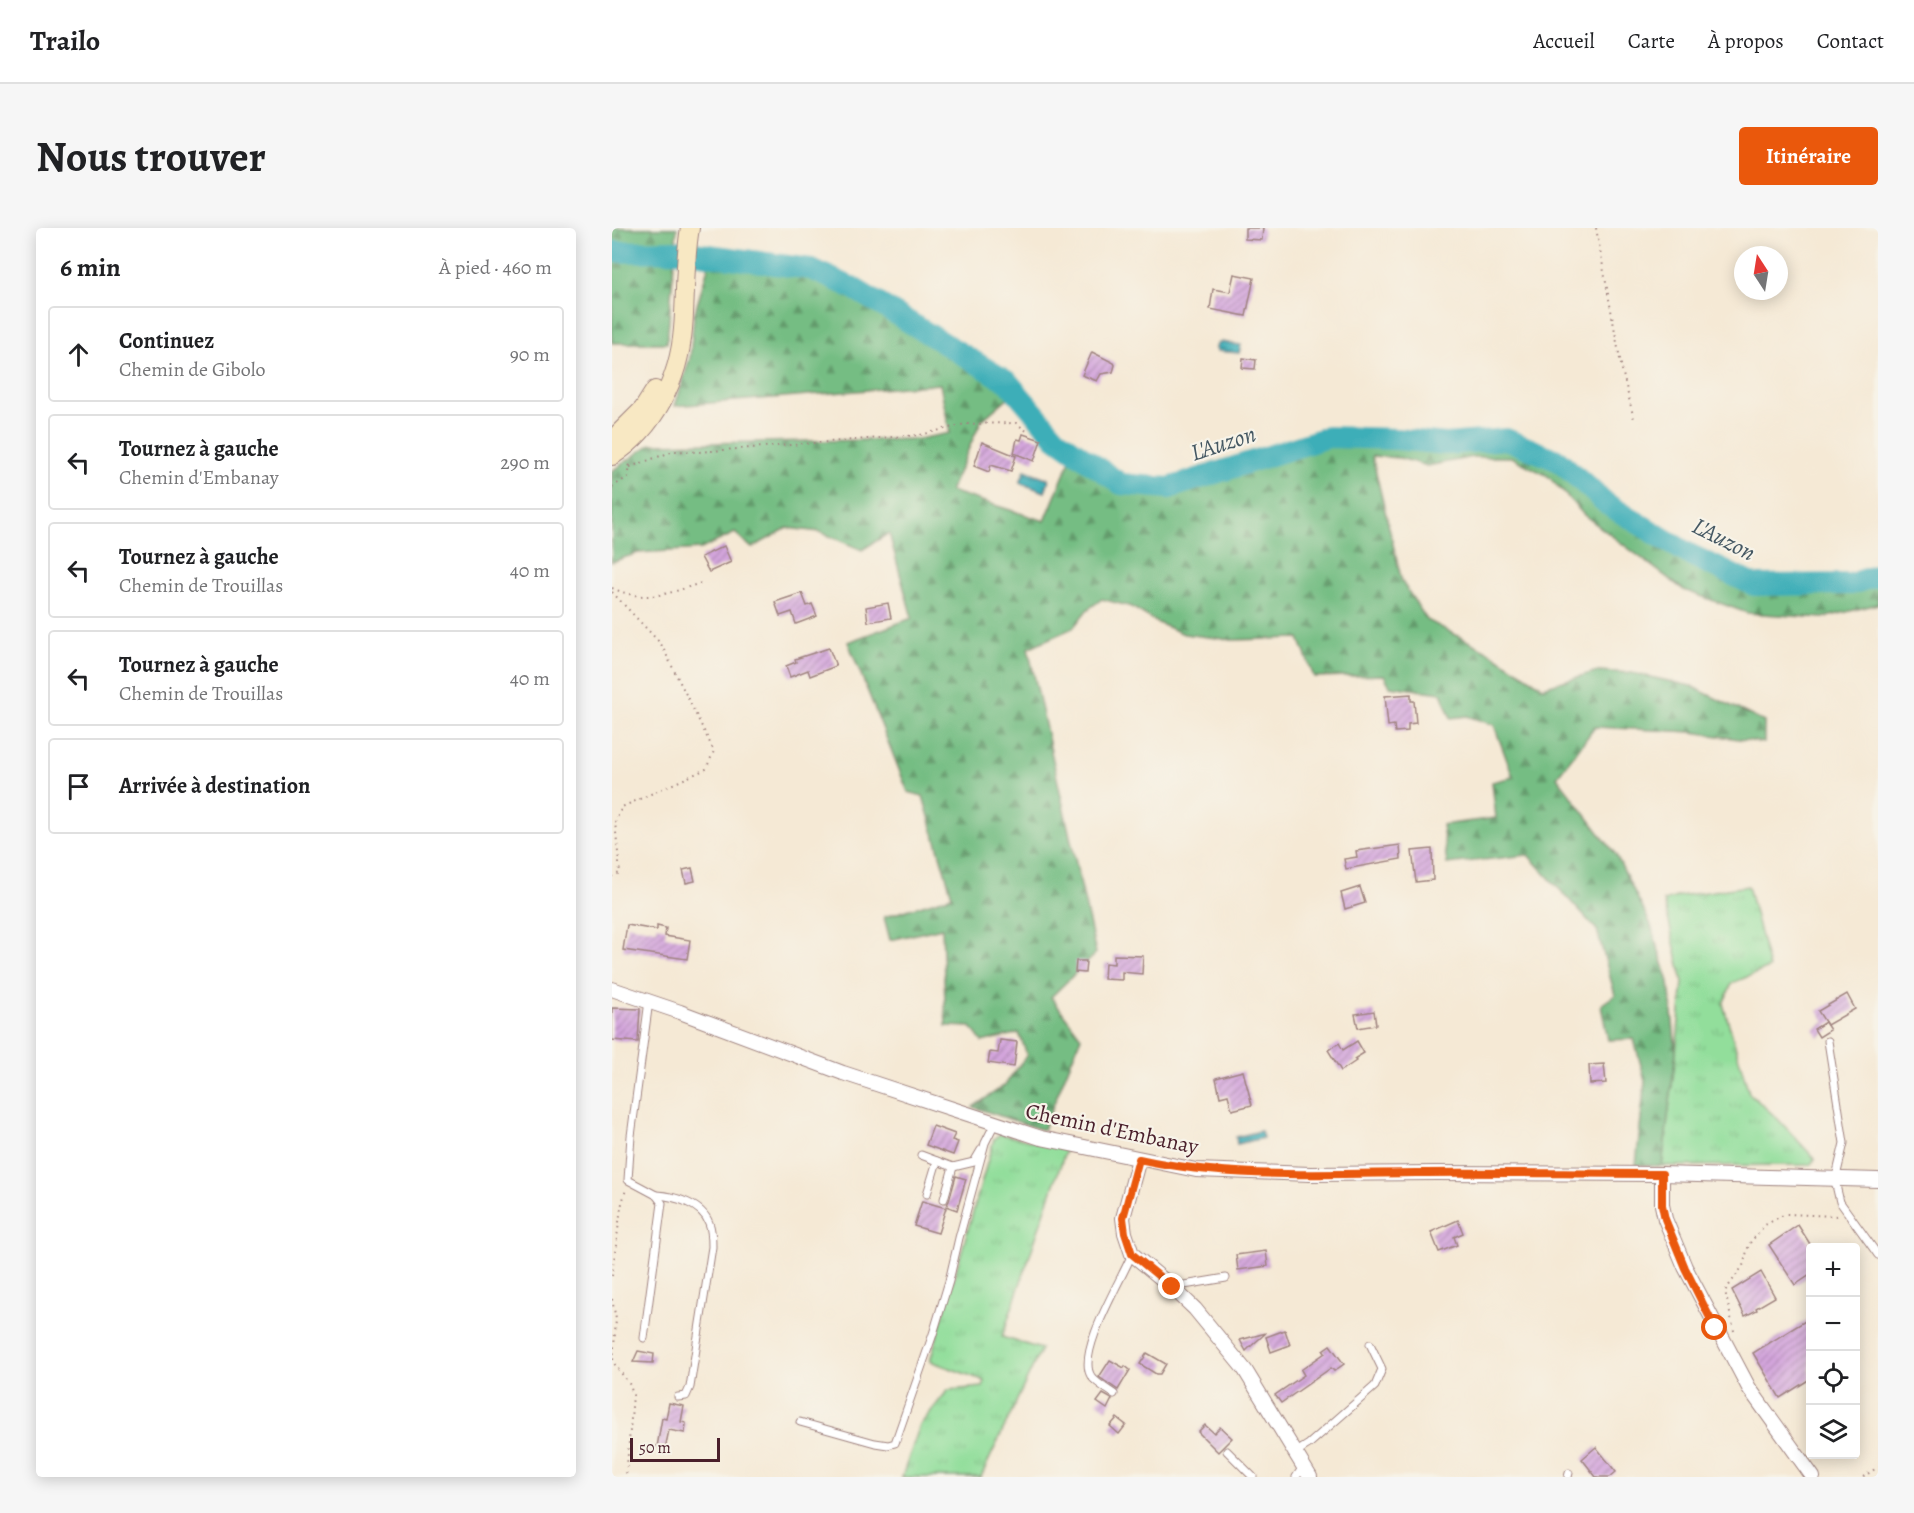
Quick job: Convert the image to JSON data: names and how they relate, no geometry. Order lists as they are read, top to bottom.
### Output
{
  "streets": {
    "street": ["Chemin d'Embanay"]
  },
  "water": ["L'Auzon"],
  "scale_bar": "50 m",
  "north": "top",
  "page": {
    "header": "Trailo",
    "nav": [
      "Accueil",
      "Carte",
      "À propos",
      "Contact"
    ],
    "buttons": "Itinéraire",
    "title": "Nous trouver",
    "heading": ["6 min", "À pied · 460 m"],
    "list": [
      ["Continuez", "Chemin de Gibolo", "90 m"],
      ["Tournez à gauche", "Chemin d'Embanay", "290 m"],
      ["Tournez à gauche", "Chemin de Trouillas", "40 m"],
      ["Tournez à gauche", "Chemin de Trouillas", "40 m"],
      "Arrivée à destination"
    ],
    "map_buttons": ["+", "−"],
    "scale": "50 m"
  }
}
